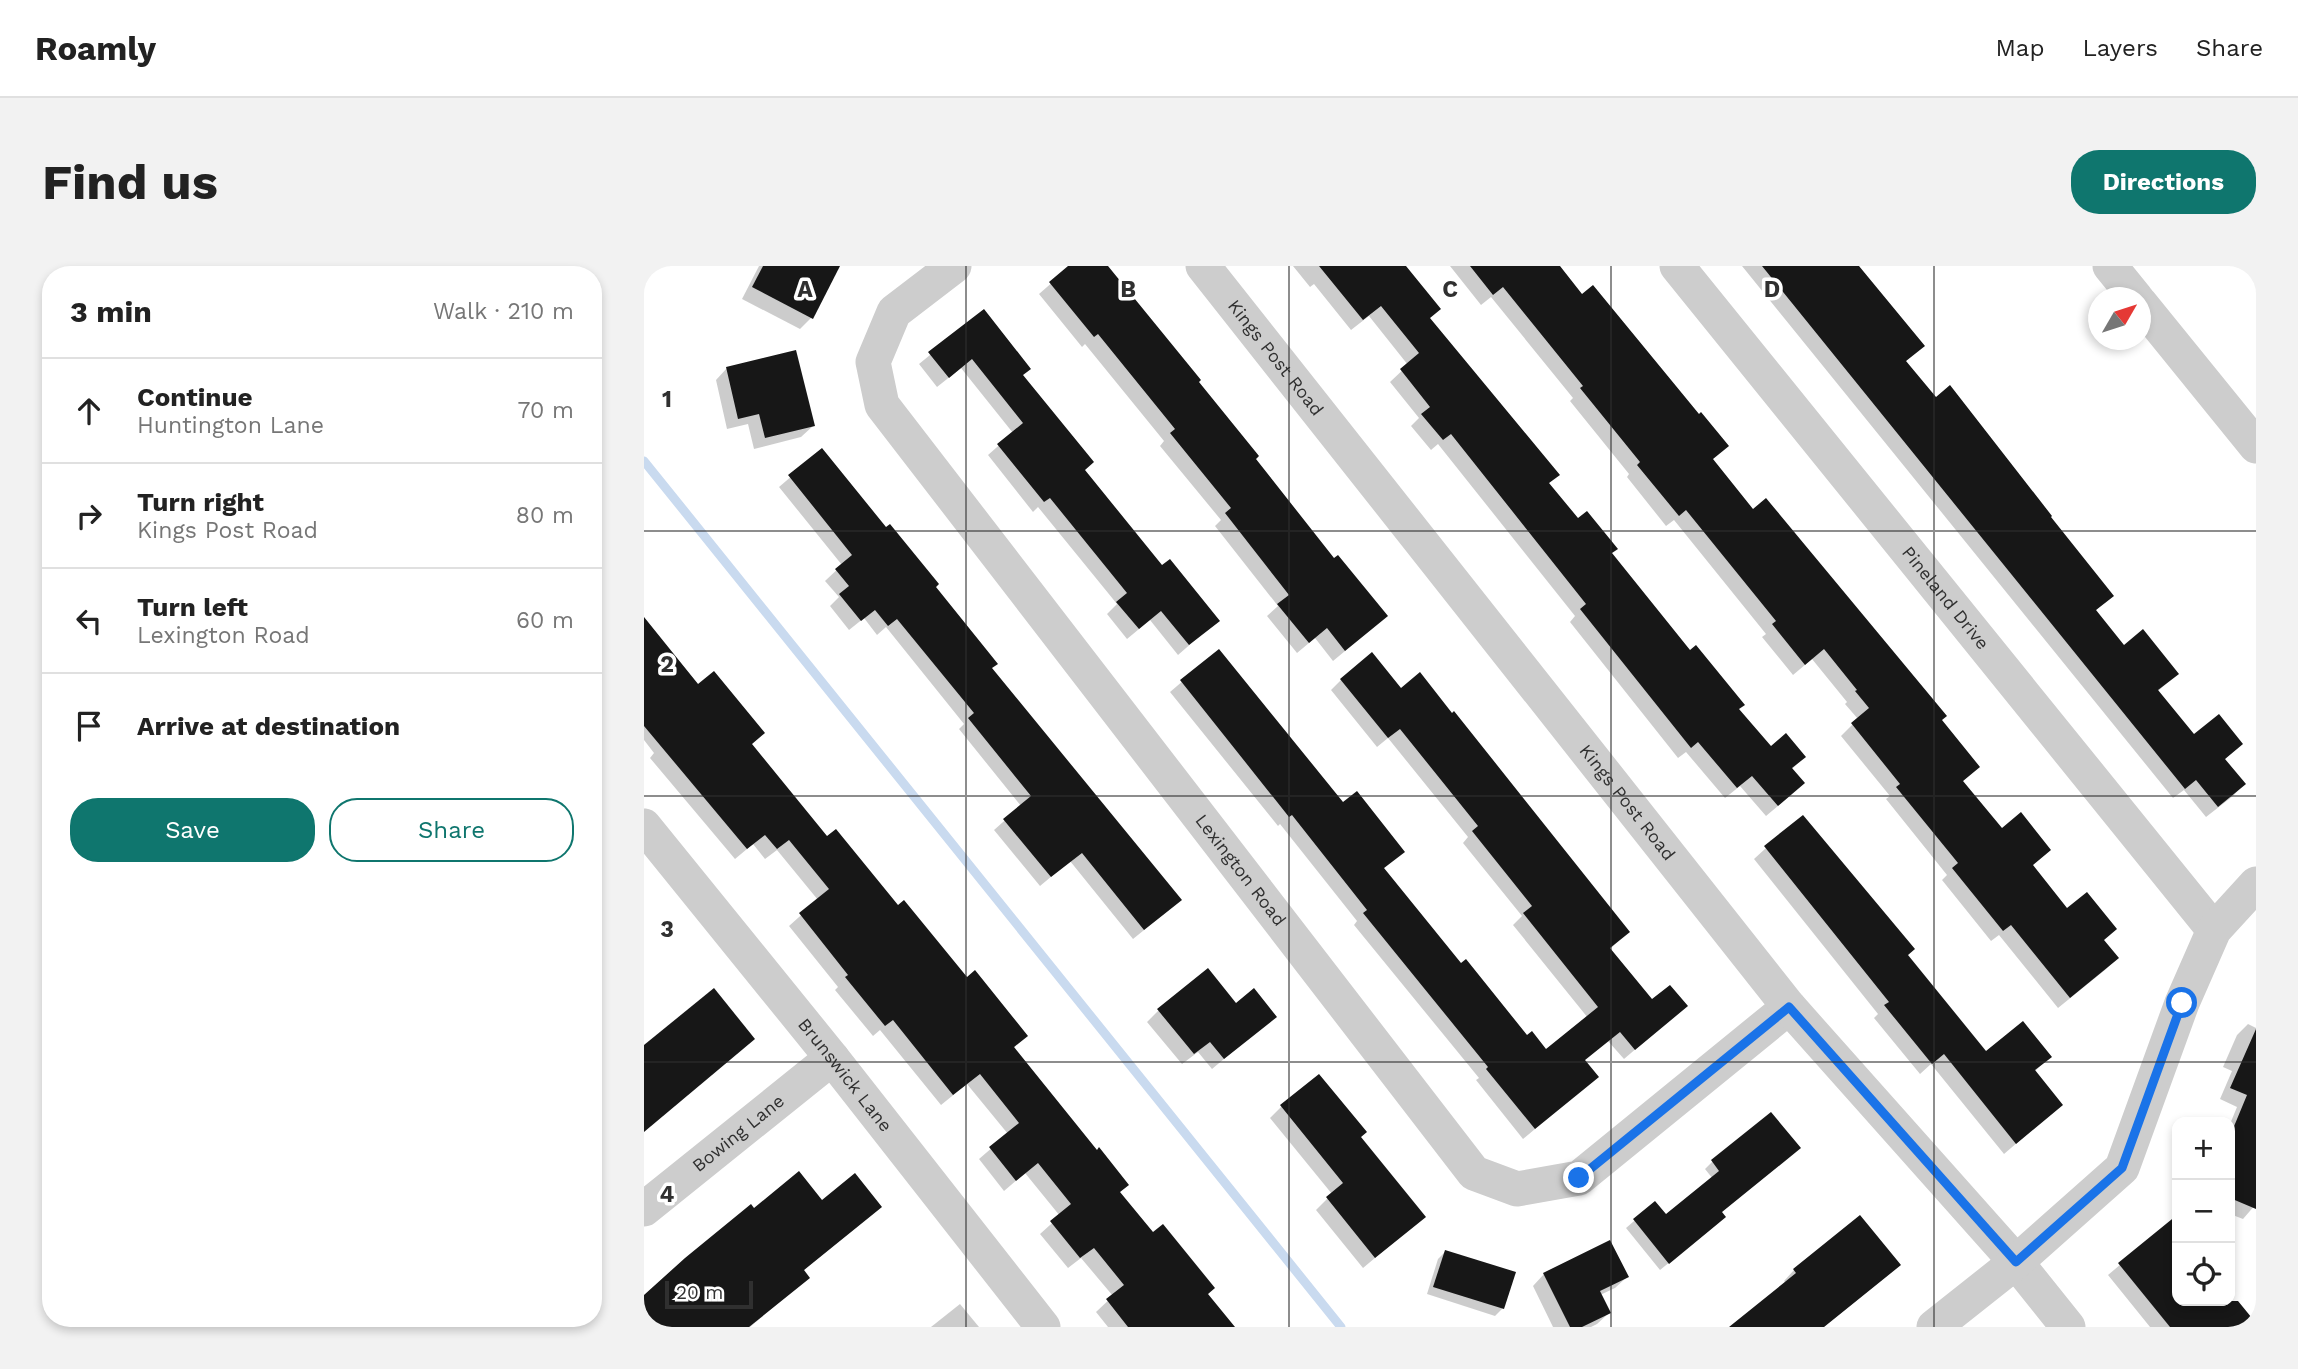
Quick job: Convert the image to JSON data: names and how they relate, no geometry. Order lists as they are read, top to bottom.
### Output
{
  "streets": {
    "street": [
      "Kings Post Road",
      "Pineland Drive",
      "Lexington Road",
      "Brunswick Lane",
      "Bowing Lane"
    ]
  },
  "crossings": [
    ["Kings Post Road", "Lexington Road"],
    ["Brunswick Lane", "Bowing Lane"]
  ],
  "scale_bar": "20 m",
  "north": "top right",
  "page": {
    "header": "Roamly",
    "nav": ["Map", "Layers", "Share"],
    "buttons": [
      "Directions",
      ["Save", "Share"]
    ],
    "title": "Find us",
    "heading": ["3 min", "Walk · 210 m"],
    "list": [
      ["Continue", "Huntington Lane", "70 m"],
      ["Turn right", "Kings Post Road", "80 m"],
      ["Turn left", "Lexington Road", "60 m"],
      "Arrive at destination"
    ],
    "map_buttons": ["+", "−"],
    "scale": "20 m"
  },
  "grid": {
    "columns": [
      "A",
      "B",
      "C",
      "D"
    ],
    "rows": [
      "1",
      "2",
      "3",
      "4"
    ]
  }
}
